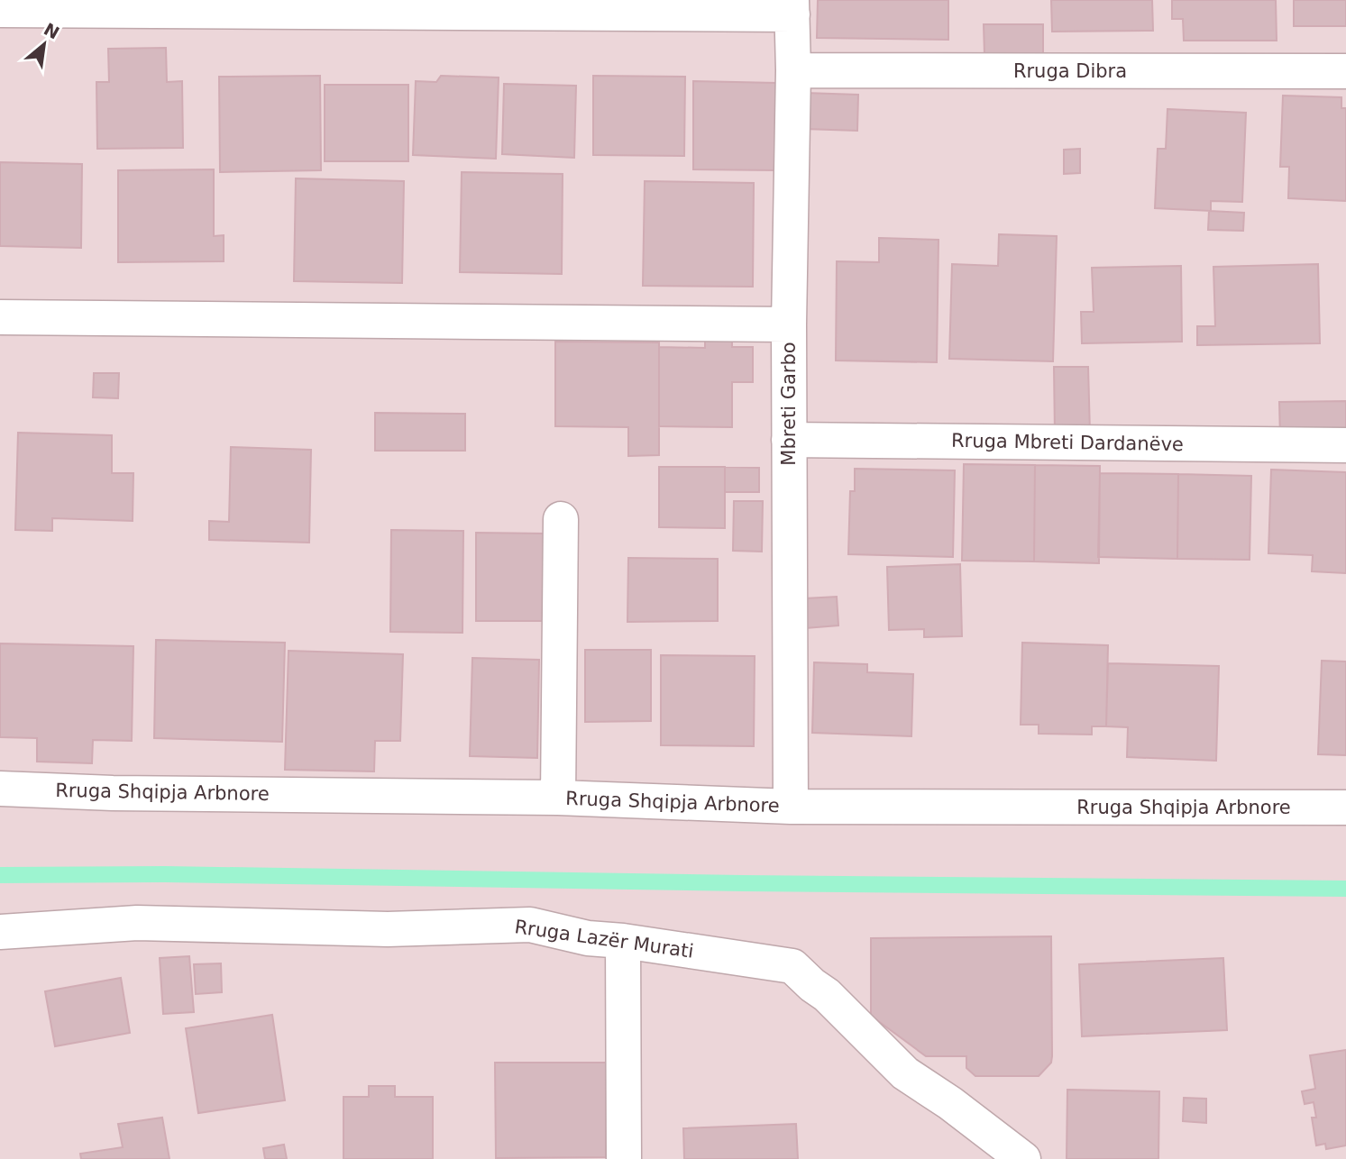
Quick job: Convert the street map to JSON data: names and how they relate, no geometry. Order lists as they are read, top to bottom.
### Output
{
  "streets": {
    "street": [
      "Rruga Dibra",
      "Mbreti Garbo",
      "Rruga Mbreti Dardanëve",
      "Rruga Shqipja Arbnore",
      "Rruga Lazër Murati"
    ]
  },
  "crossings": [
    ["Rruga Dibra", "Mbreti Garbo"],
    ["Mbreti Garbo", "Rruga Mbreti Dardanëve"],
    ["Mbreti Garbo", "Rruga Shqipja Arbnore"]
  ],
  "north": "top right"
}
